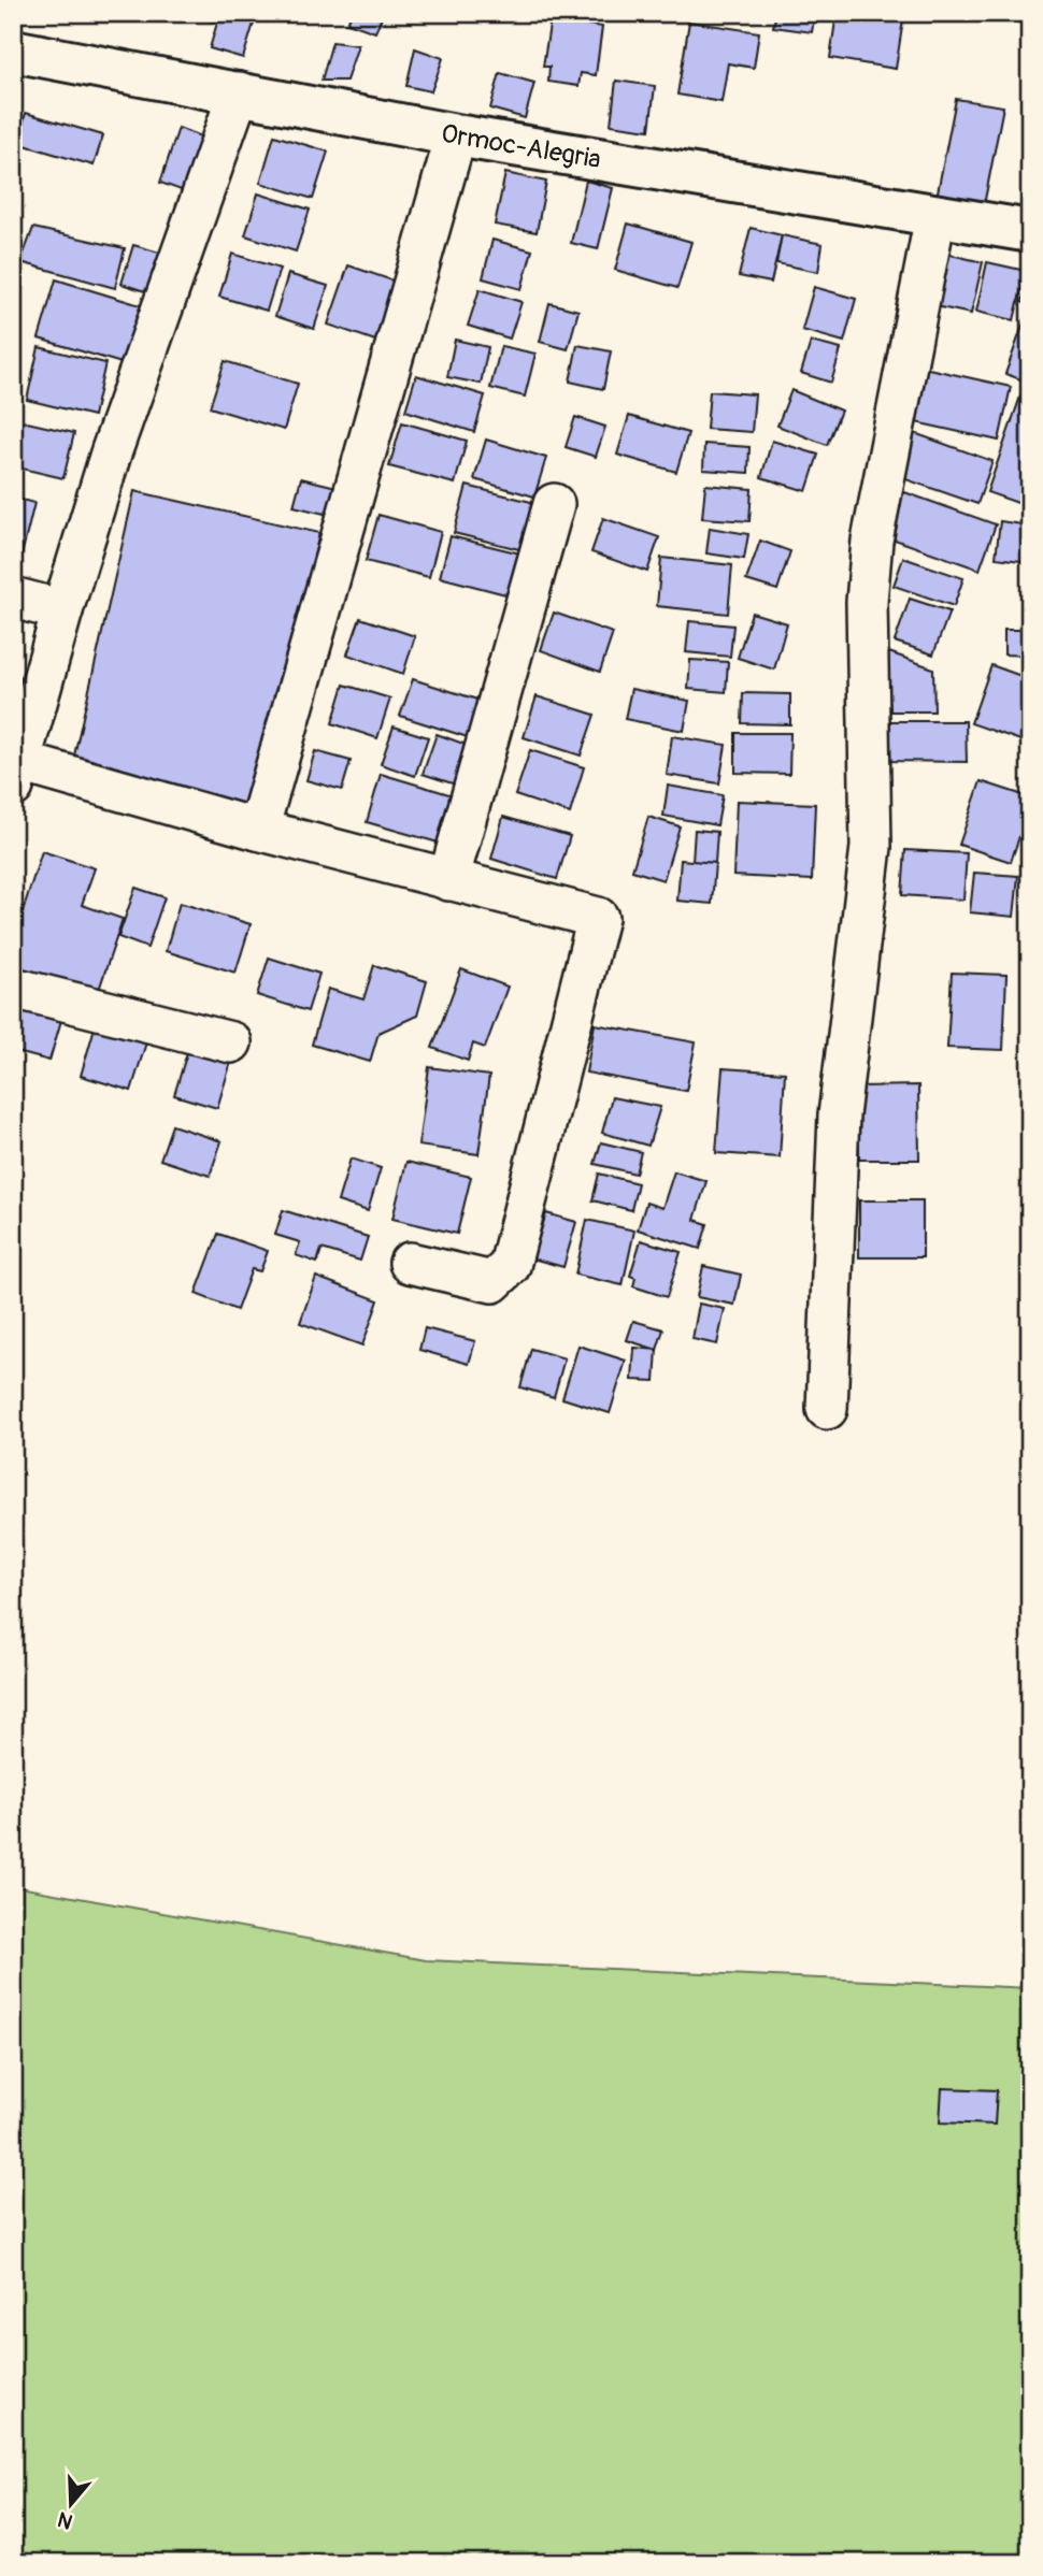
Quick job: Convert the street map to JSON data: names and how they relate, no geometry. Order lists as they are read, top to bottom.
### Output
{
  "streets": {
    "street": ["Ormoc-Alegria"]
  },
  "north": "bottom"
}
